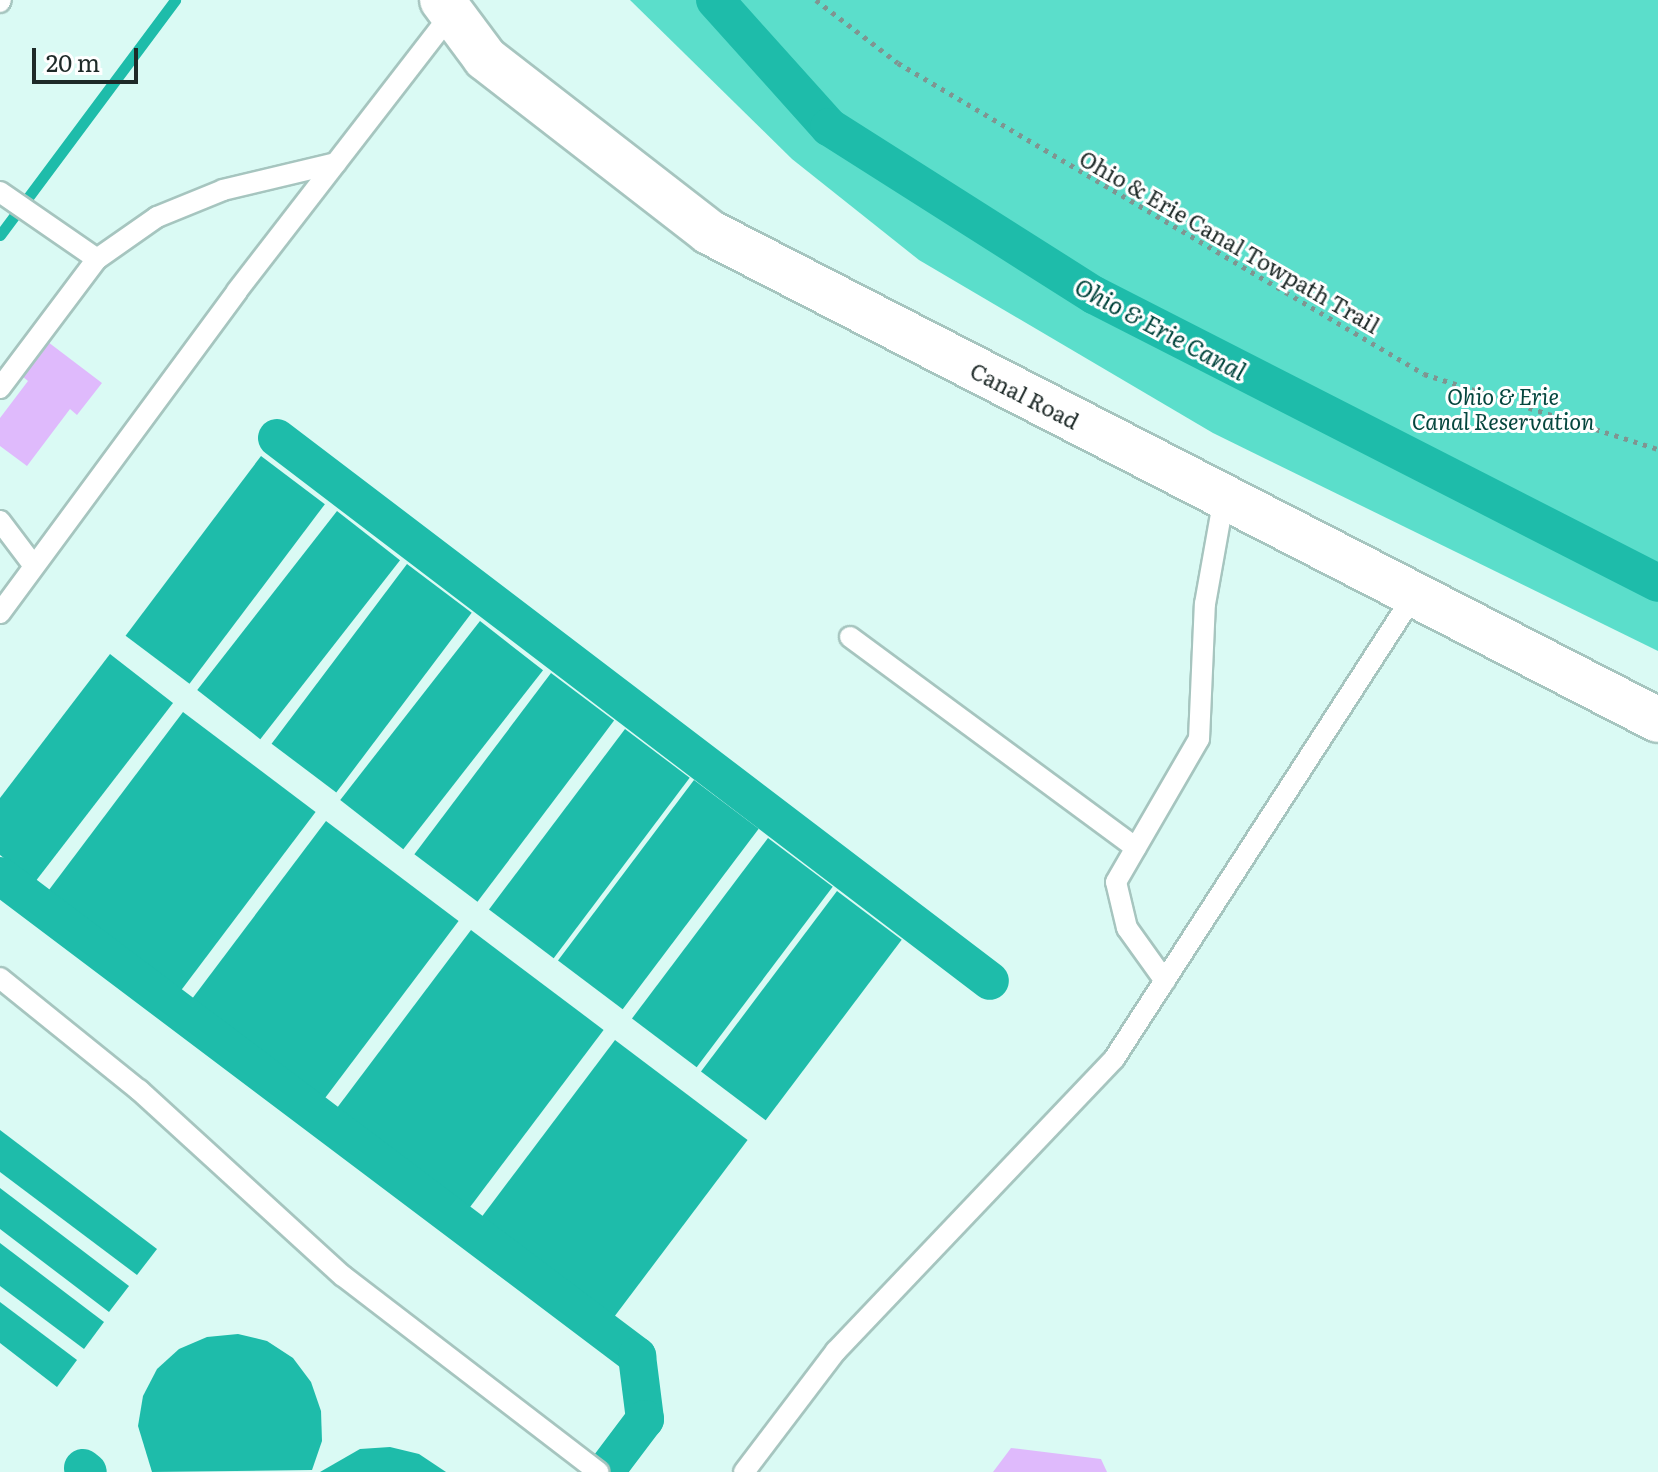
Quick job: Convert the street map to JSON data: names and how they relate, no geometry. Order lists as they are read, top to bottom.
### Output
{
  "streets": {
    "street": ["Canal Road"],
    "path": ["Ohio & Erie Canal Towpath Trail"]
  },
  "water": ["Ohio & Erie Canal"],
  "parks": ["Ohio & Erie Canal Reservation"],
  "scale_bar": "20 m"
}
